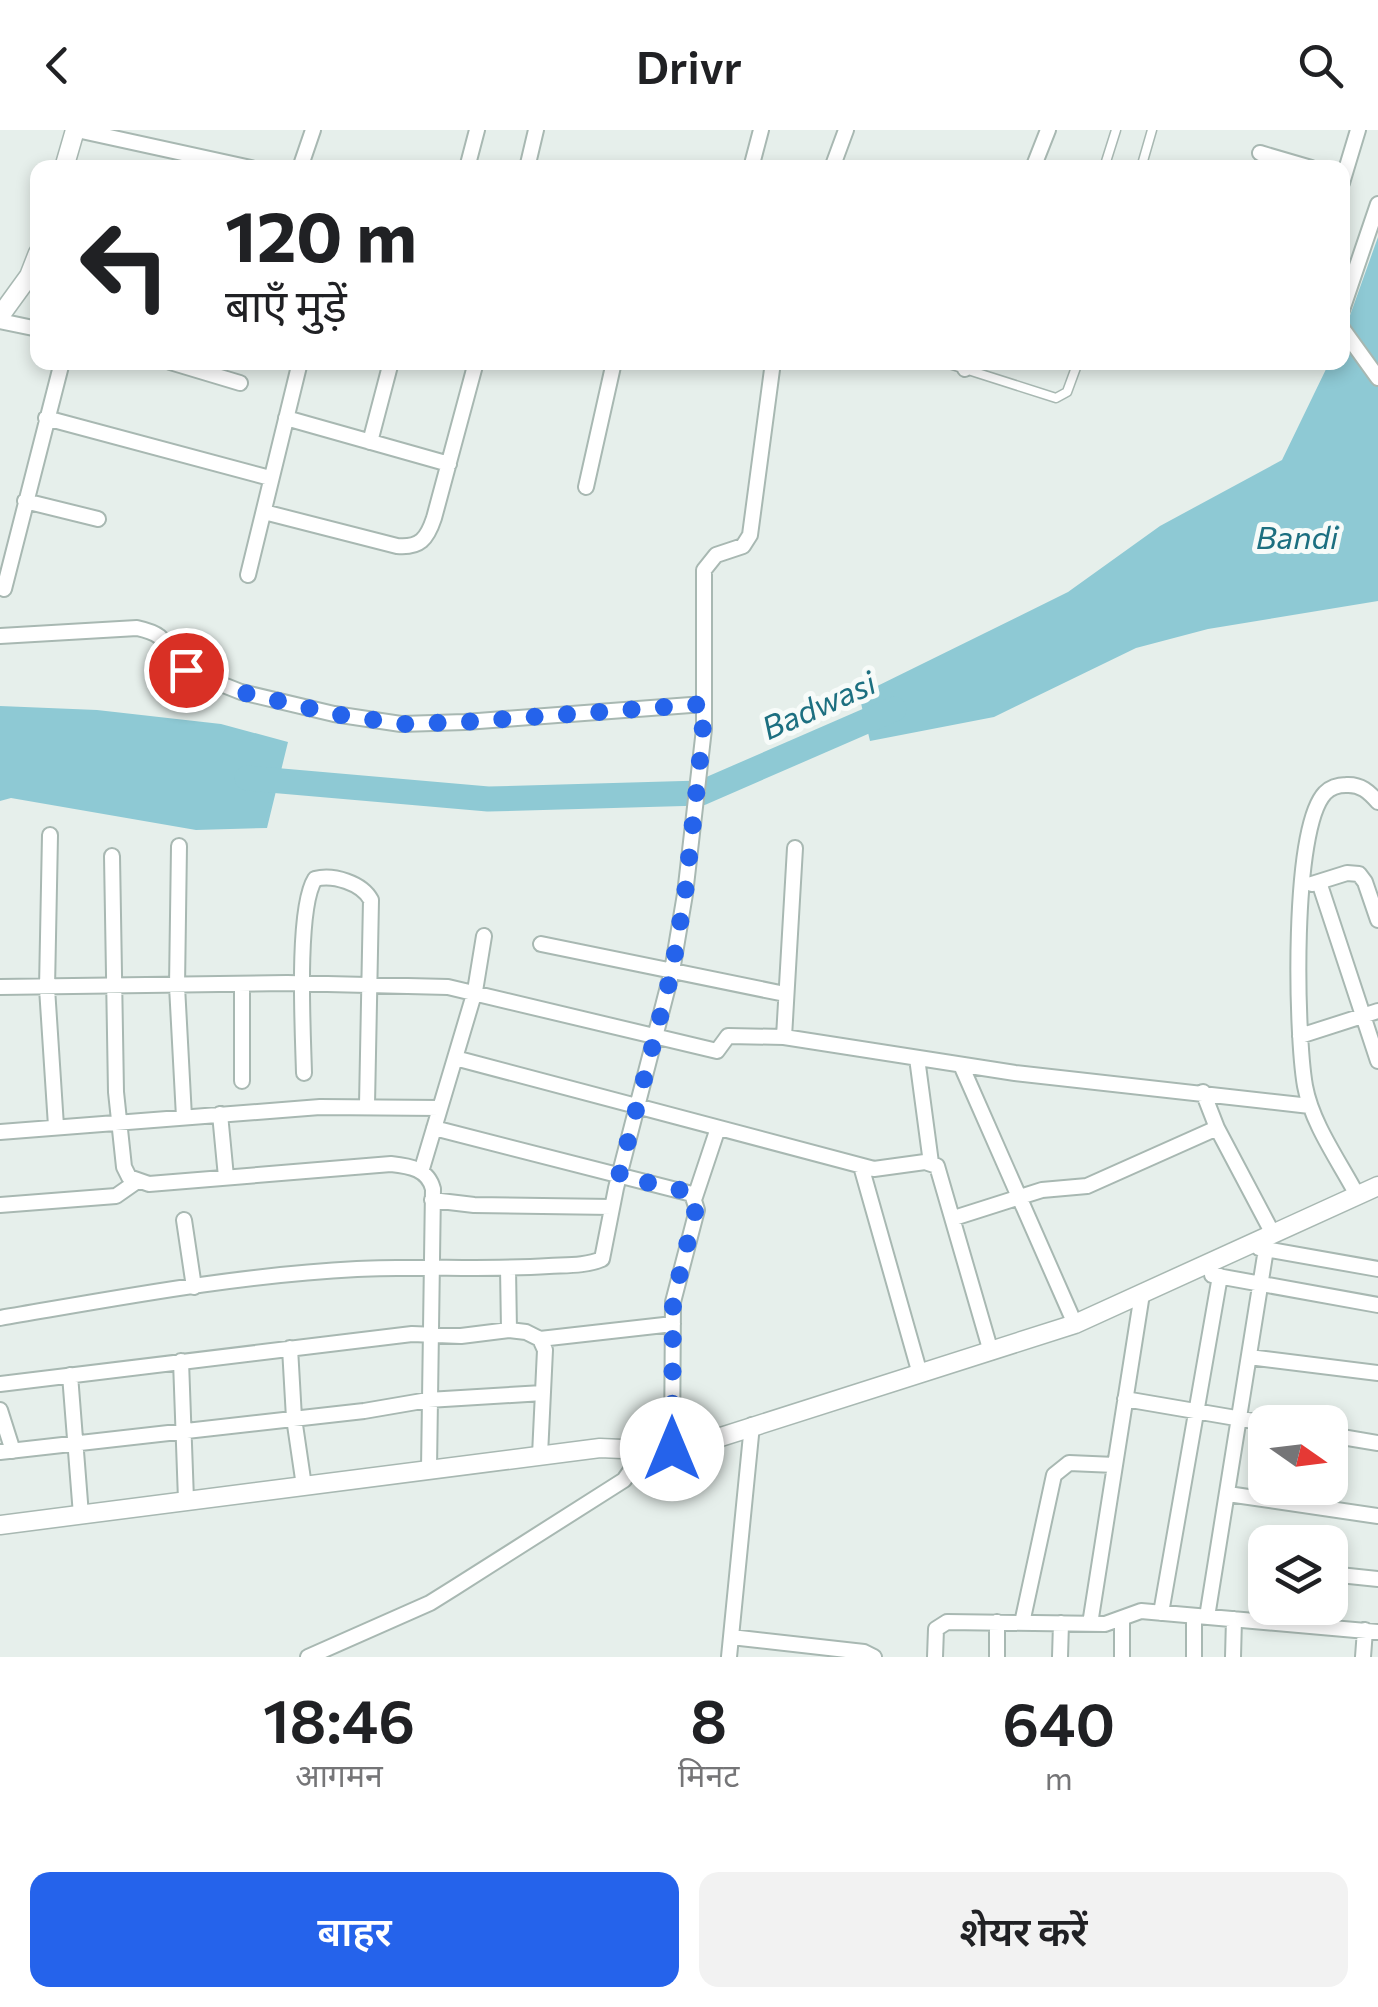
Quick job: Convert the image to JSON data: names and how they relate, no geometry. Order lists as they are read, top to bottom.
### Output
{
  "water": ["Bandi", "Badwasi"],
  "north": "right",
  "page": {
    "header": "Drivr",
    "turn": ["120 m", "बाएँ मुड़ें"],
    "eta": [
      "18:46",
      "आगमन",
      "8",
      "मिनट",
      "640",
      "m"
    ],
    "buttons": ["बाहर", "शेयर करें"]
  }
}
